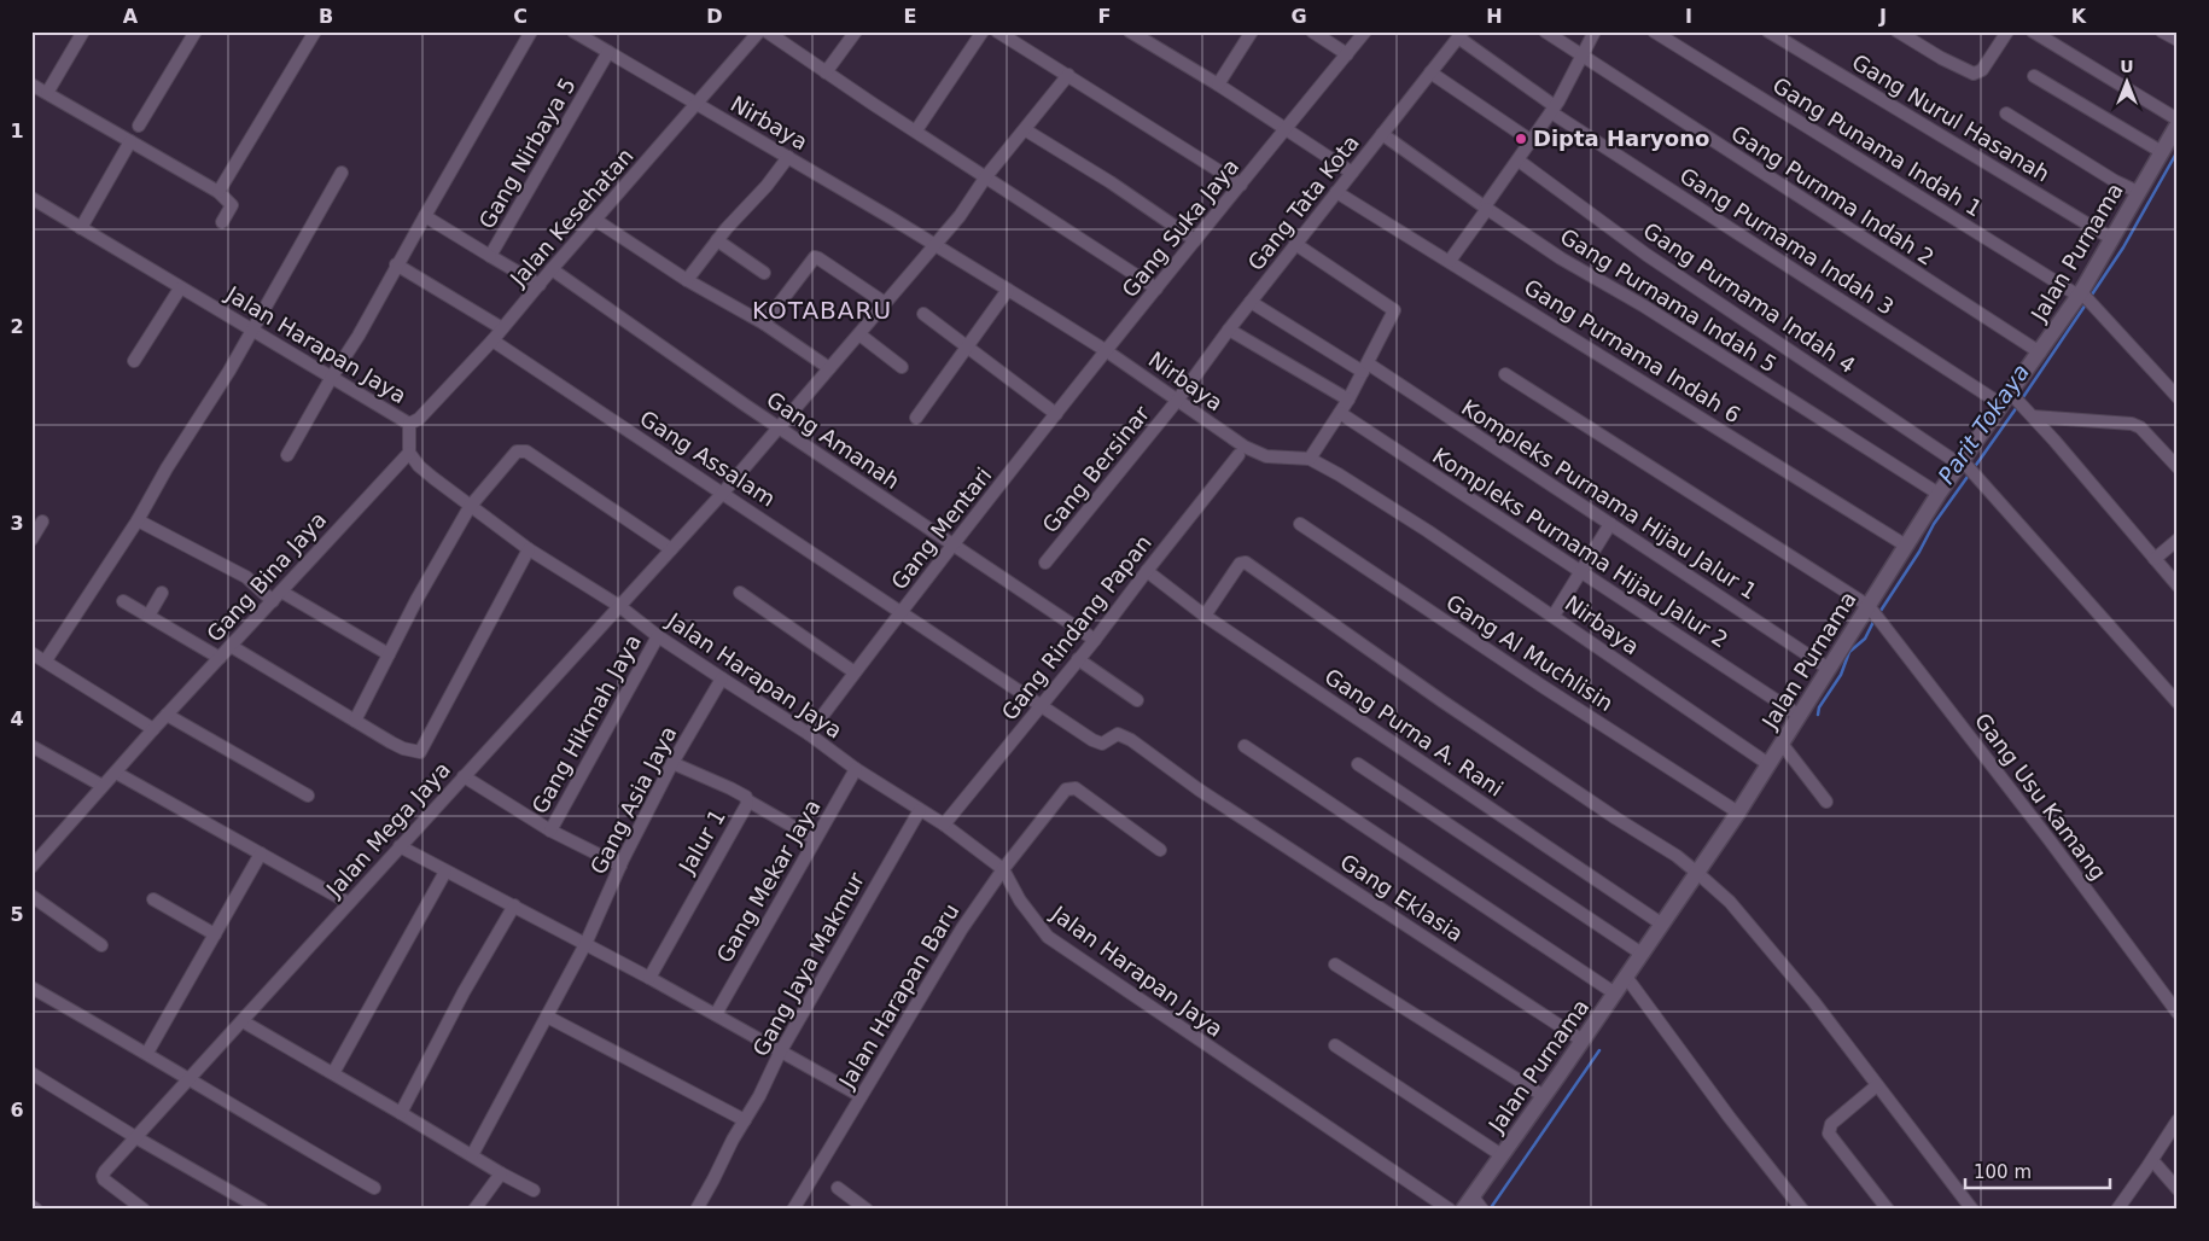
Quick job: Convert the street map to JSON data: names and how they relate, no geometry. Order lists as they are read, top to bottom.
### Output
{
  "streets": {
    "street": [
      "Gang Nurul Hasanah",
      "Nirbaya",
      "Gang Punama Indah 1",
      "Gang Nirbaya 5",
      "Gang Purnma Indah 2",
      "Gang Tata Kota",
      "Jalan Kesehatan",
      "Gang Suka Jaya",
      "Gang Purnama Indah 3",
      "Jalan Purnama",
      "Gang Purnama Indah 4",
      "Gang Purnama Indah 5",
      "Jalan Harapan Jaya",
      "Gang Purnama Indah 6",
      "Gang Amanah",
      "Gang Assalam",
      "Gang Bersinar",
      "Kompleks Purnama Hijau Jalur 1",
      "Gang Mentari",
      "Kompleks Purnama Hijau Jalur 2",
      "Gang Bina Jaya",
      "Gang Rindang Papan",
      "Gang Al Muchlisin",
      "Gang Hikmah Jaya",
      "Gang Purna A. Rani",
      "Gang Usu Kamang",
      "Gang Asia Jaya",
      "Jalan Mega Jaya",
      "Jalur 1",
      "Gang Mekar Jaya",
      "Gang Eklasia",
      "Gang Jaya Makmur",
      "Jalan Harapan Baru"
    ]
  },
  "crossings": [
    ["Gang Nurul Hasanah", "Jalan Purnama"],
    ["Nirbaya", "Gang Nirbaya 5"],
    ["Nirbaya", "Gang Tata Kota"],
    ["Nirbaya", "Jalan Kesehatan"],
    ["Nirbaya", "Gang Suka Jaya"],
    ["Nirbaya", "Jalan Purnama"],
    ["Nirbaya", "Gang Bersinar"],
    ["Nirbaya", "Gang Mentari"],
    ["Nirbaya", "Gang Rindang Papan"],
    ["Nirbaya", "Jalan Mega Jaya"],
    ["Gang Punama Indah 1", "Jalan Purnama"],
    ["Gang Nirbaya 5", "Jalan Kesehatan"],
    ["Gang Purnma Indah 2", "Jalan Purnama"],
    ["Gang Tata Kota", "Gang Purnama Indah 3"],
    ["Gang Tata Kota", "Gang Purnama Indah 5"],
    ["Gang Tata Kota", "Gang Purnama Indah 6"],
    ["Gang Tata Kota", "Gang Bersinar"],
    ["Gang Tata Kota", "Kompleks Purnama Hijau Jalur 1"],
    ["Jalan Kesehatan", "Jalan Harapan Jaya"],
    ["Jalan Kesehatan", "Gang Amanah"],
    ["Jalan Kesehatan", "Gang Assalam"],
    ["Gang Suka Jaya", "Gang Mentari"],
    ["Gang Purnama Indah 3", "Jalan Purnama"],
    ["Jalan Purnama", "Gang Purnama Indah 4"],
    ["Jalan Purnama", "Gang Purnama Indah 5"],
    ["Jalan Purnama", "Gang Purnama Indah 6"],
    ["Jalan Purnama", "Kompleks Purnama Hijau Jalur 1"],
    ["Jalan Purnama", "Kompleks Purnama Hijau Jalur 2"],
    ["Jalan Purnama", "Gang Al Muchlisin"],
    ["Jalan Purnama", "Gang Purna A. Rani"],
    ["Jalan Purnama", "Gang Usu Kamang"],
    ["Jalan Purnama", "Gang Eklasia"],
    ["Jalan Harapan Jaya", "Gang Mentari"],
    ["Jalan Harapan Jaya", "Gang Bina Jaya"],
    ["Jalan Harapan Jaya", "Gang Rindang Papan"],
    ["Jalan Harapan Jaya", "Gang Hikmah Jaya"],
    ["Jalan Harapan Jaya", "Gang Asia Jaya"],
    ["Jalan Harapan Jaya", "Jalan Mega Jaya"],
    ["Jalan Harapan Jaya", "Gang Mekar Jaya"],
    ["Jalan Harapan Jaya", "Gang Jaya Makmur"],
    ["Jalan Harapan Jaya", "Jalan Harapan Baru"],
    ["Gang Amanah", "Gang Mentari"],
    ["Gang Amanah", "Gang Rindang Papan"],
    ["Gang Amanah", "Jalan Mega Jaya"],
    ["Gang Assalam", "Gang Mentari"],
    ["Gang Assalam", "Gang Rindang Papan"],
    ["Gang Assalam", "Jalan Mega Jaya"],
    ["Gang Assalam", "Gang Eklasia"],
    ["Gang Rindang Papan", "Gang Purna A. Rani"],
    ["Gang Rindang Papan", "Gang Eklasia"],
    ["Gang Asia Jaya", "Jalur 1"]
  ],
  "districts": ["KOTABARU"],
  "water": ["Parit Tokaya"],
  "places": ["Dipta Haryono"],
  "scale_bar": "100 m",
  "north": "top",
  "grid": {
    "columns": [
      "A",
      "B",
      "C",
      "D",
      "E",
      "F",
      "G",
      "H",
      "I",
      "J",
      "K"
    ],
    "rows": [
      "1",
      "2",
      "3",
      "4",
      "5",
      "6"
    ]
  }
}
